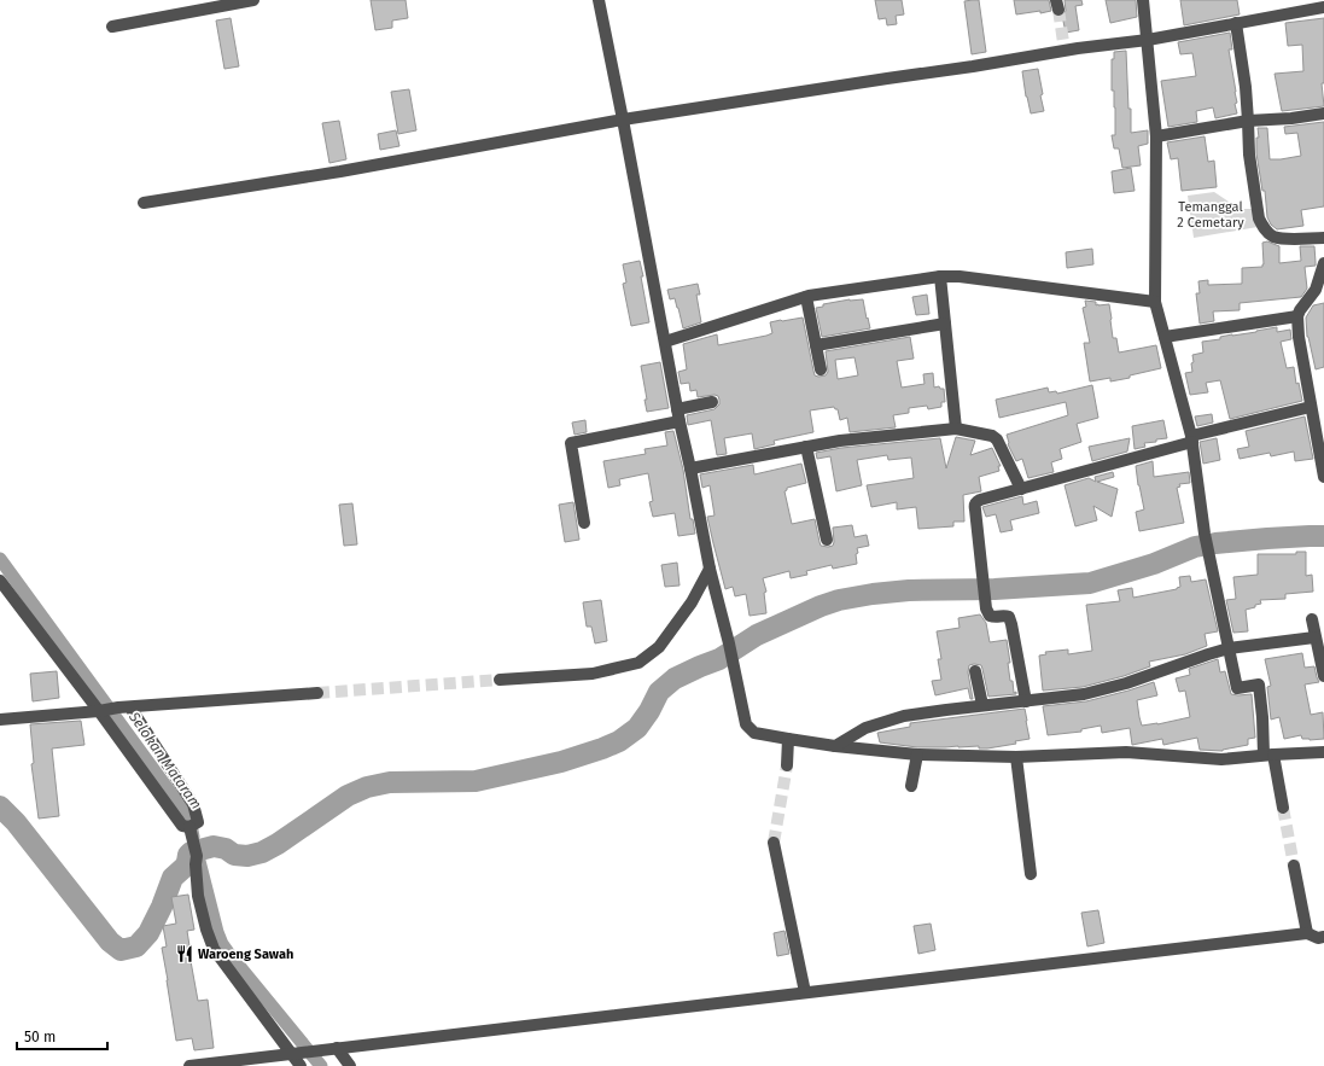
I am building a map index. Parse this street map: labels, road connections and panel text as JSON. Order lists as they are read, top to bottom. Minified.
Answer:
{"water":["Selokan Mataram"],"parks":["Temanggal 2 Cemetary"],"places":{"restaurant":["Waroeng Sawah"]},"scale_bar":"50 m"}
